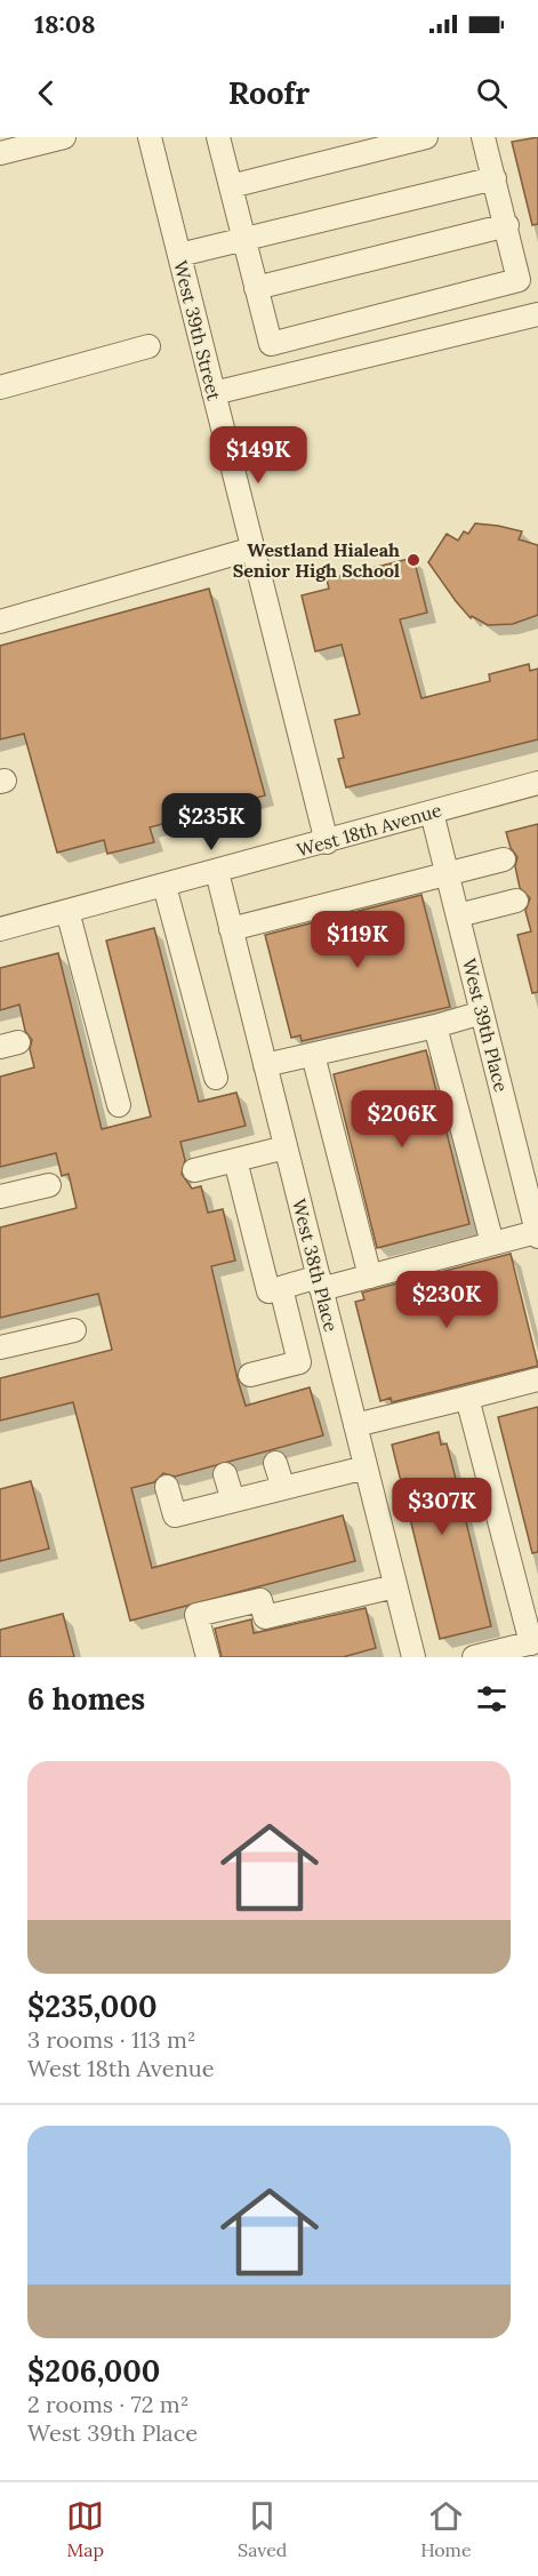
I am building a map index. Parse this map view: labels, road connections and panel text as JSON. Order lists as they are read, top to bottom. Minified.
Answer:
{"streets":{"street":["West 39th Street","West 18th Avenue","West 39th Place","West 38th Place"]},"crossings":[["West 39th Street","West 18th Avenue"],["West 18th Avenue","West 39th Place"],["West 18th Avenue","West 38th Place"]],"places":["Westland Hialeah Senior High School"],"page":{"status":"18:08","header":"Roofr","price":["$149K","$235K","$119K","$206K","$230K","$307K"],"heading":"6 homes","list":[{"name":"$235,000","note":"3 rooms · 113 m² · West 18th Avenue"},{"name":"$206,000","note":"2 rooms · 72 m² · West 39th Place"}],"tabs":["Map","Saved","Home"]}}
